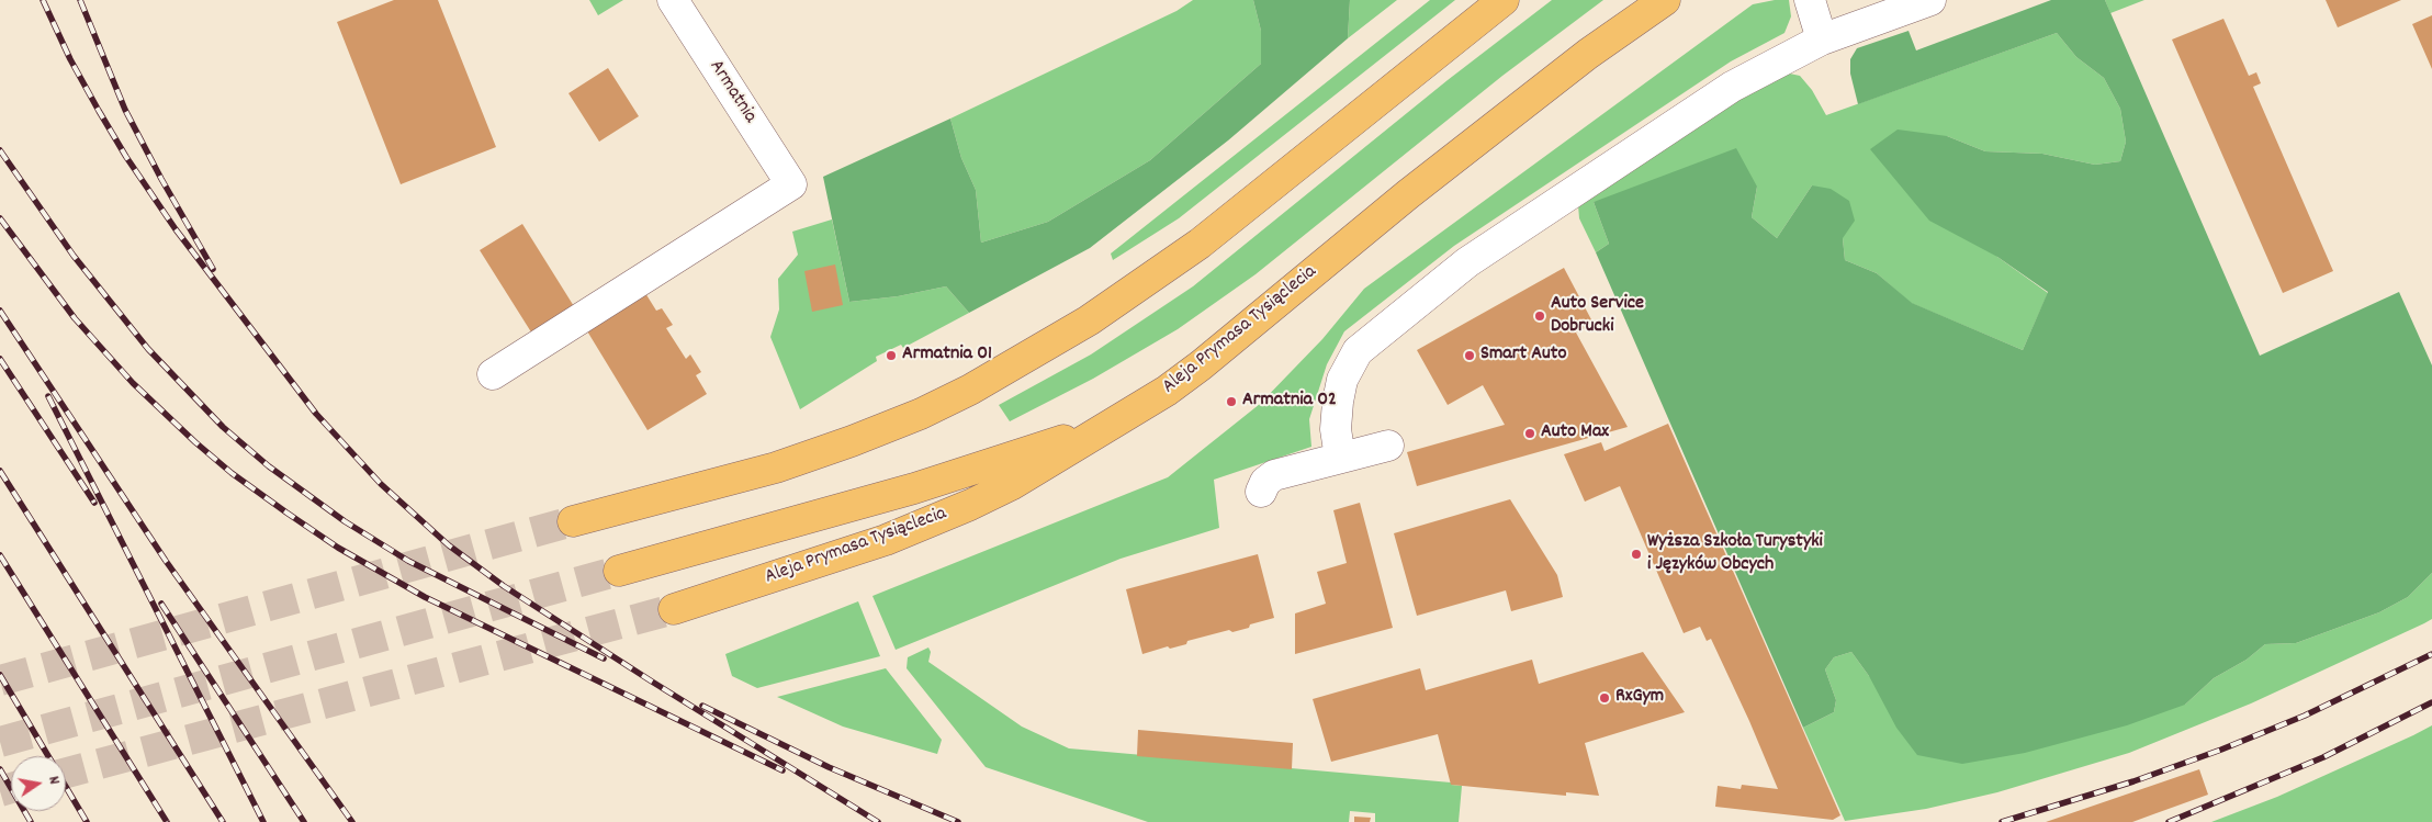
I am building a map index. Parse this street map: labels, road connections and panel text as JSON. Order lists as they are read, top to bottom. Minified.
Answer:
{"streets":{"main road":["Aleja Prymasa Tysiąclecia"],"street":["Armatnia"]},"places":["Auto Service Dobrucki","Armatnia 01","Smart Auto","Armatnia 02","Auto Max","Wyższa Szkoła Turystyki i Języków Obcych","RxGym"],"north":"right"}
